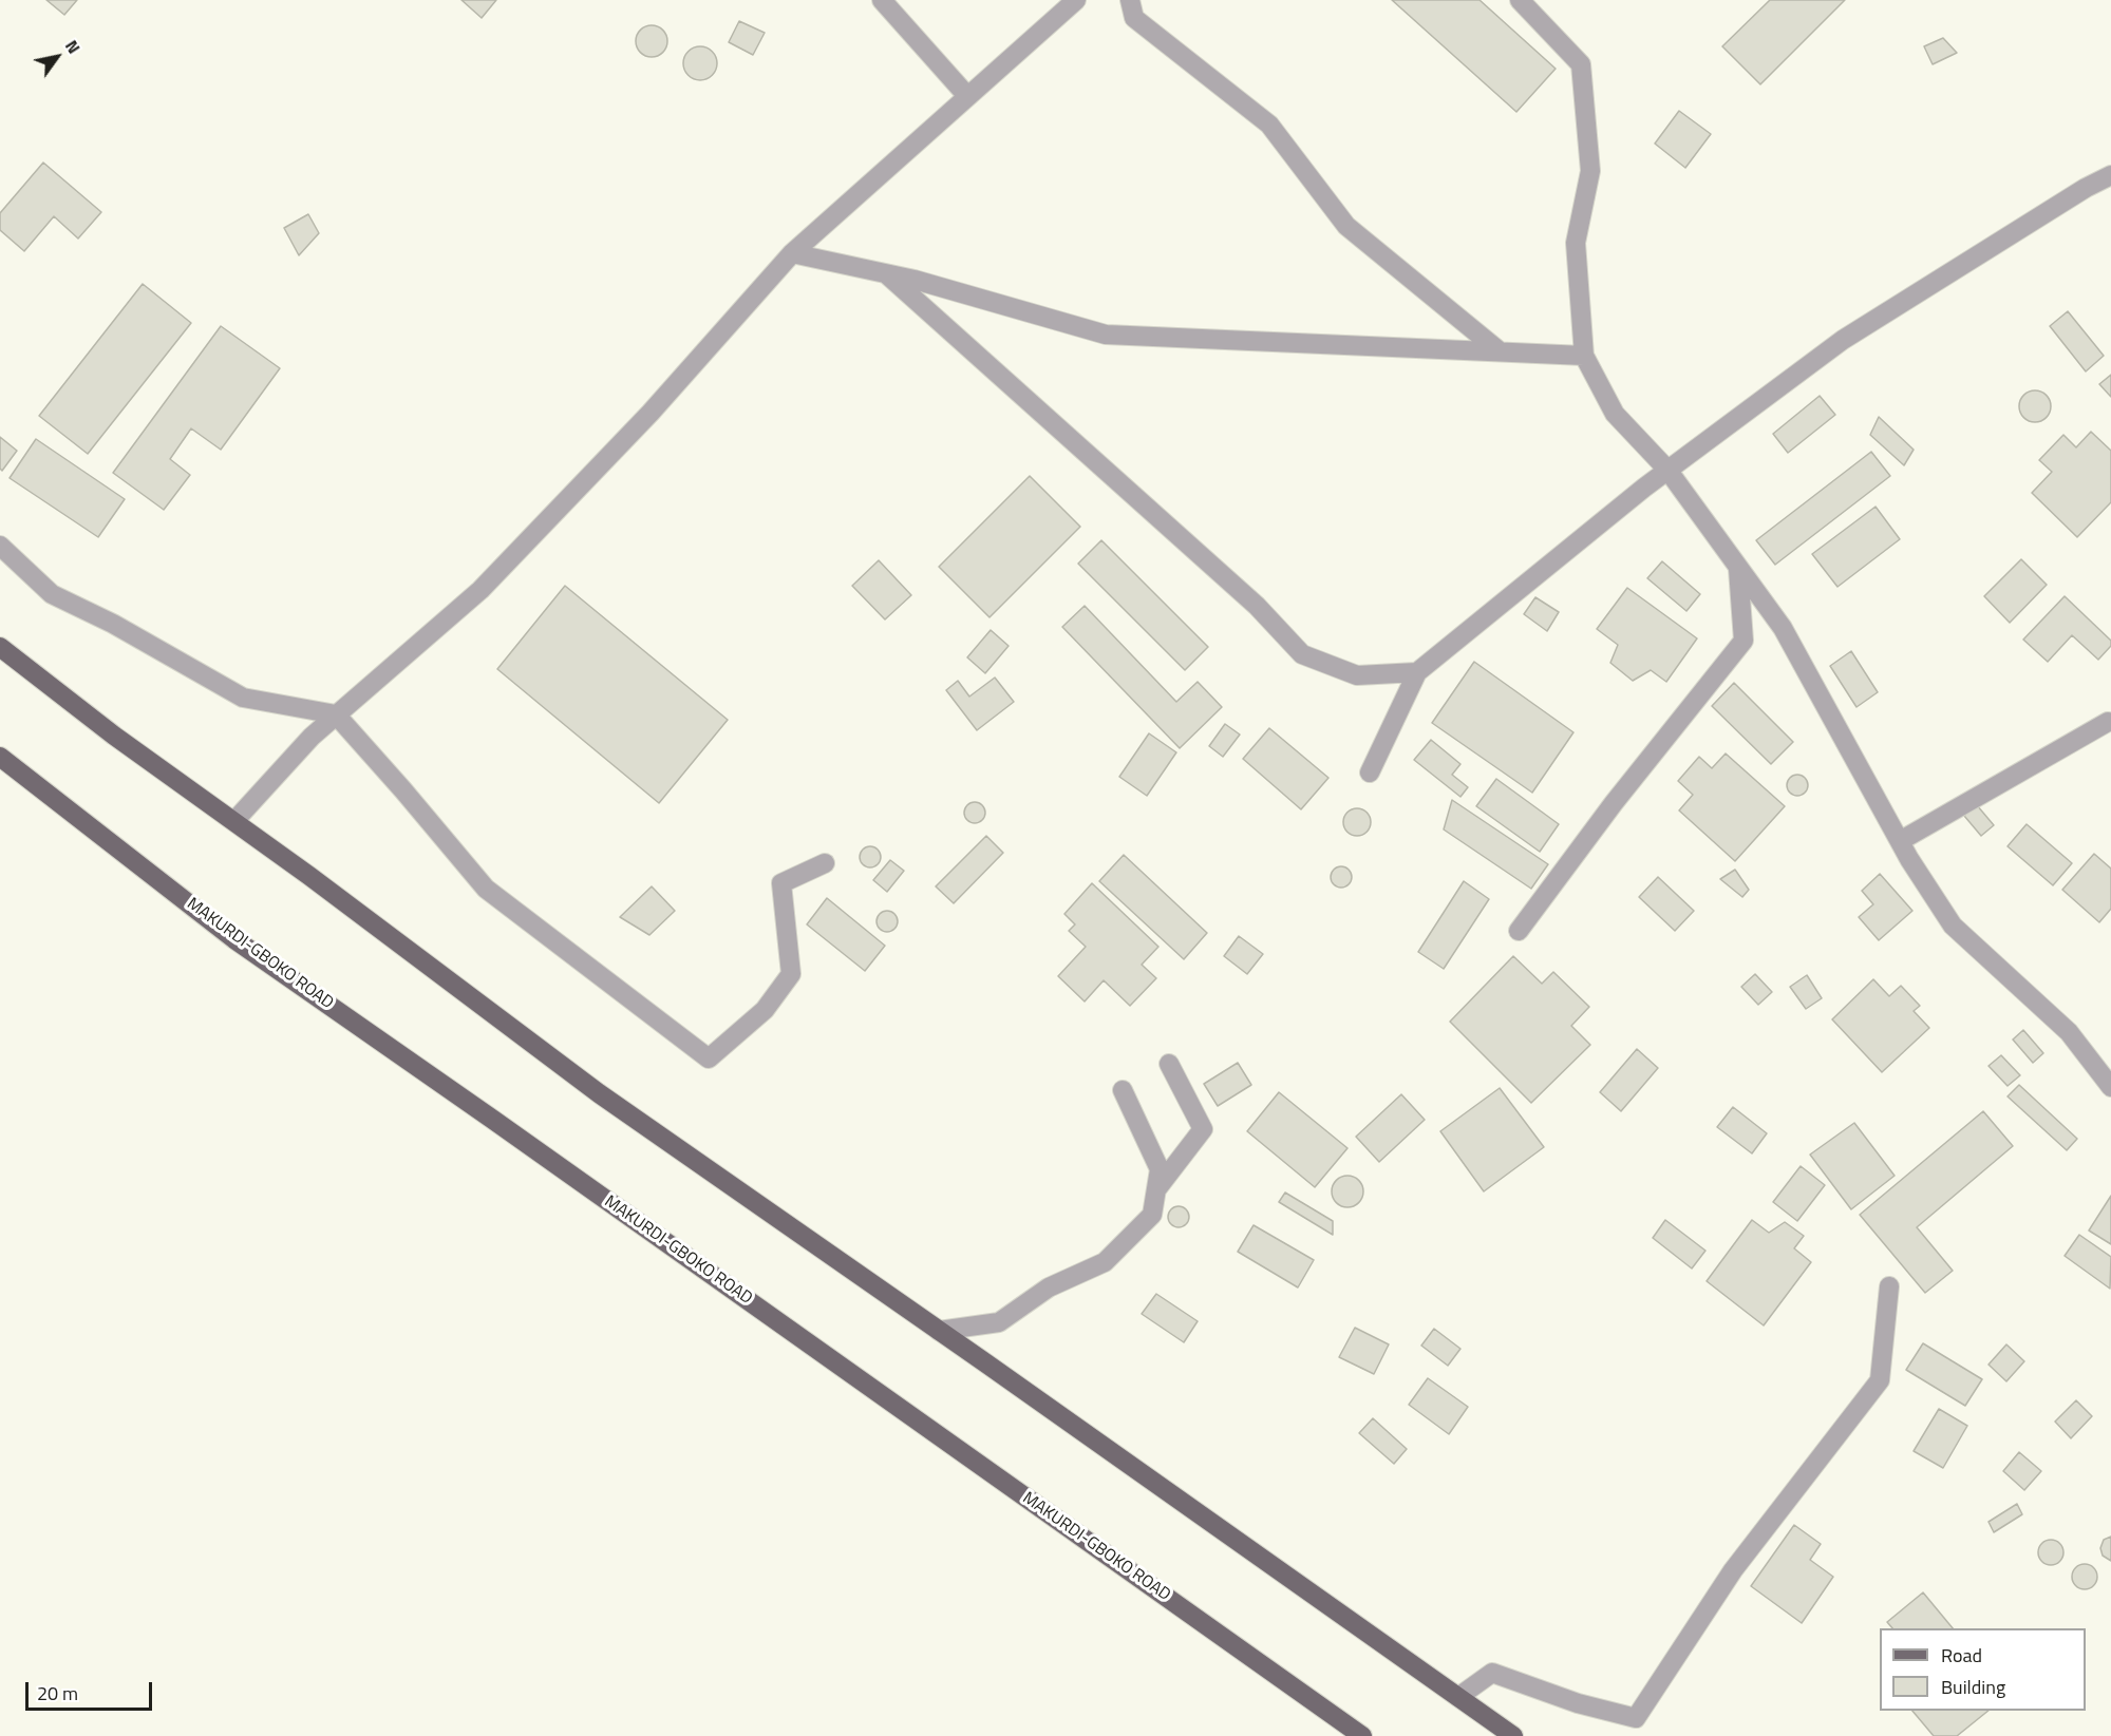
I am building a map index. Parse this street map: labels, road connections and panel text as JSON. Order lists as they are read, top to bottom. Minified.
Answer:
{"streets":{"main road":["MAKURDI-GBOKO ROAD"]},"legend":["Road","Building"],"scale_bar":"20 m","north":"top right"}
